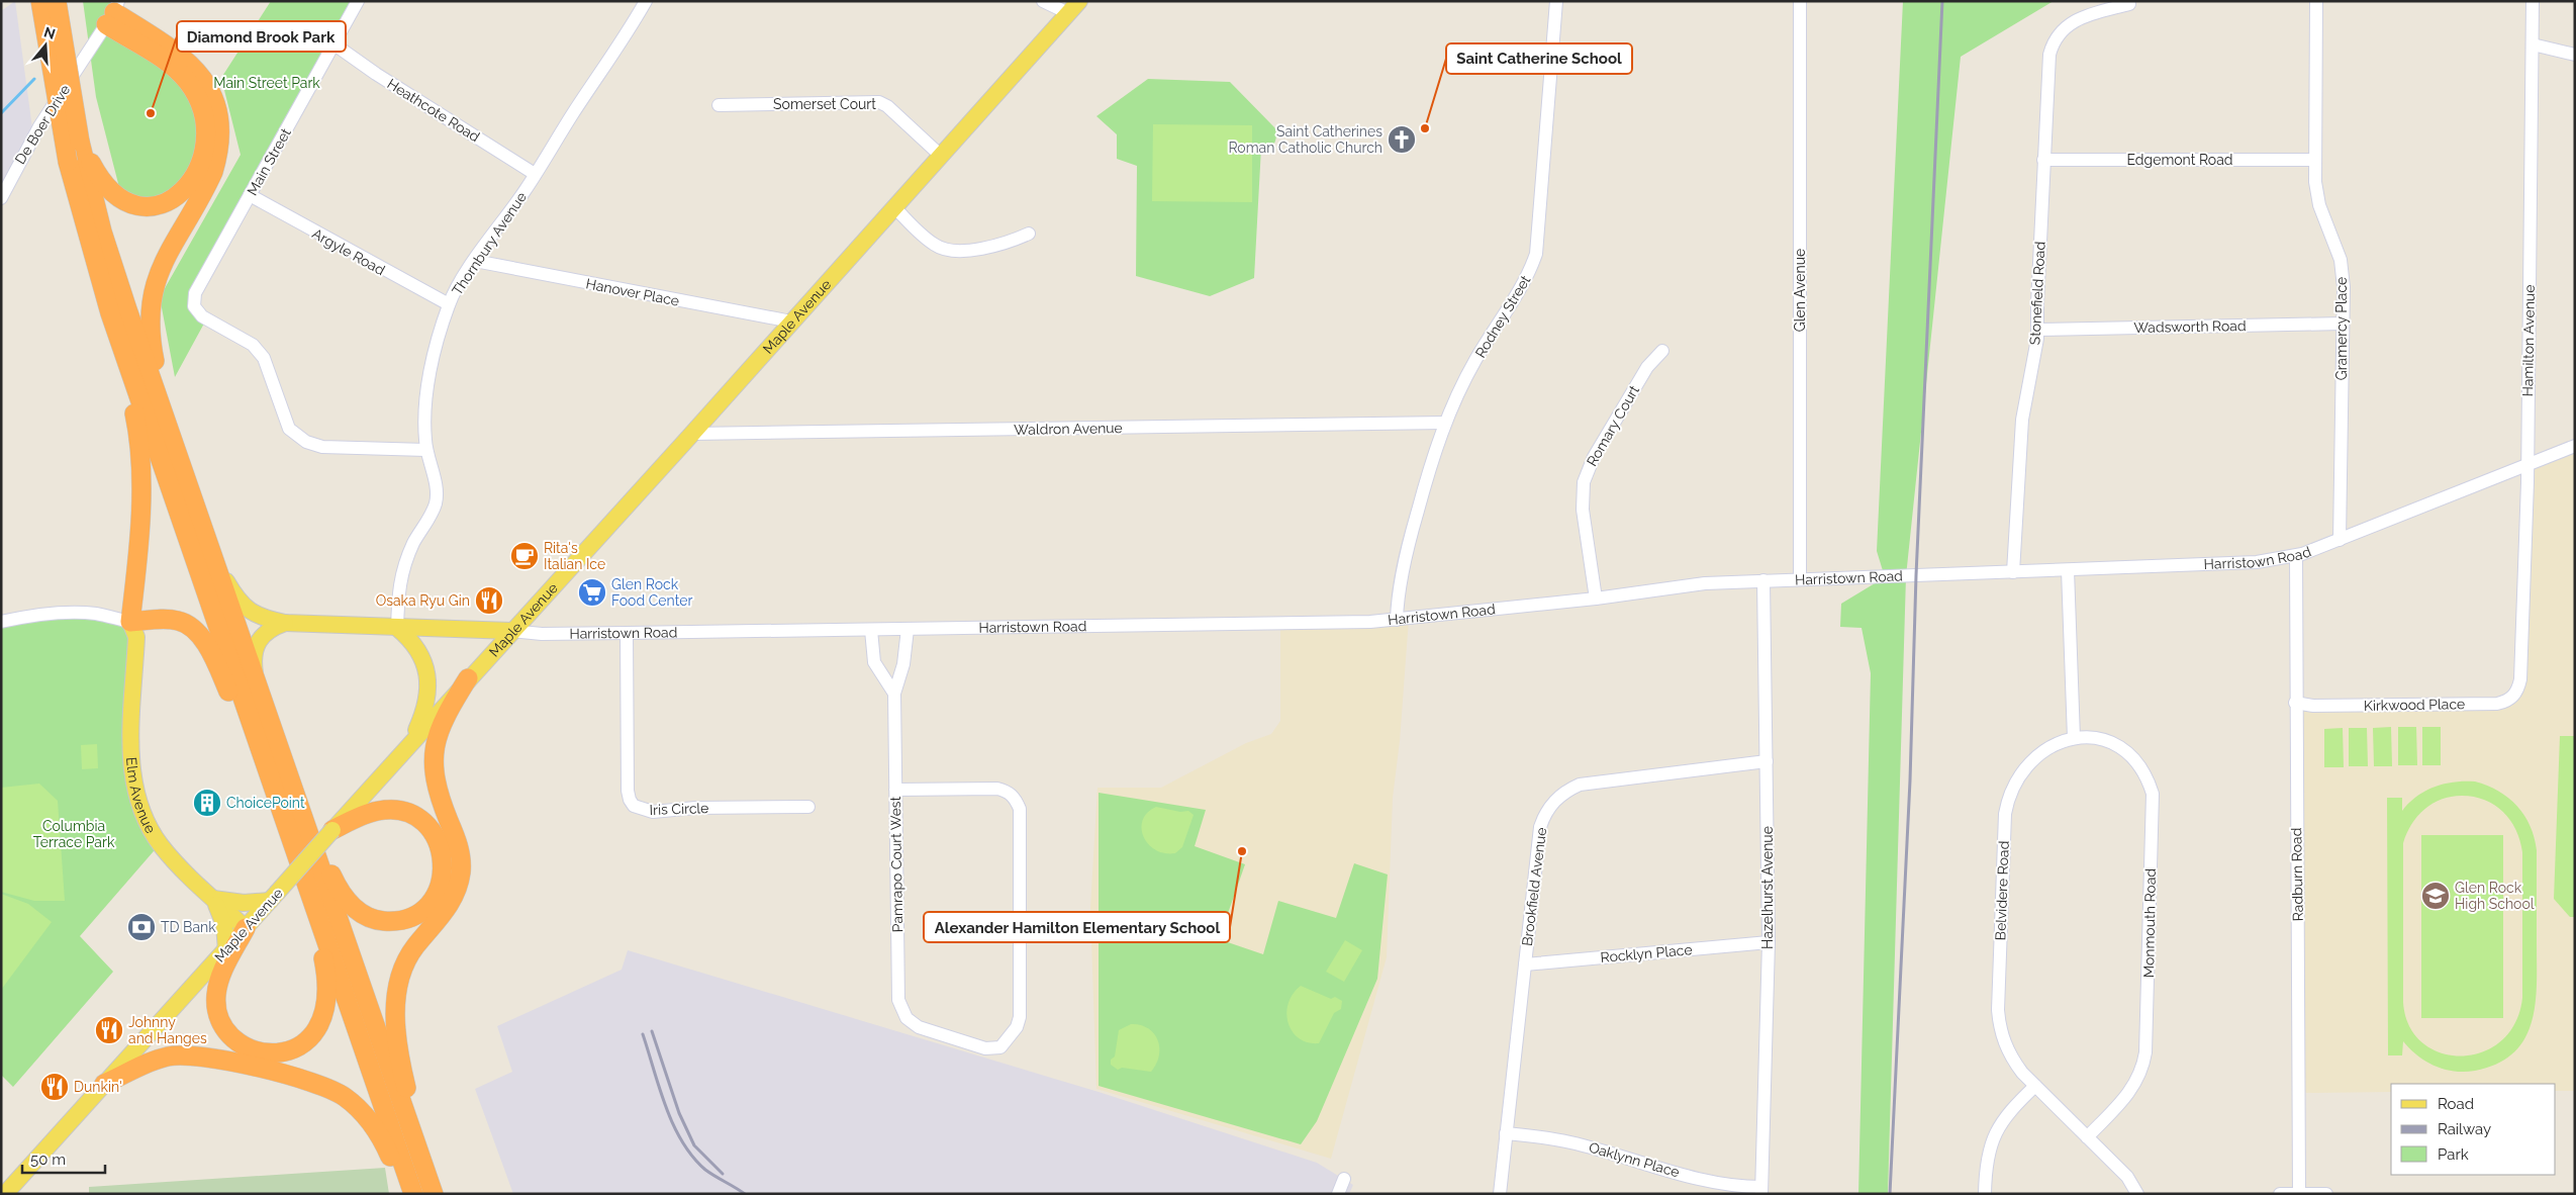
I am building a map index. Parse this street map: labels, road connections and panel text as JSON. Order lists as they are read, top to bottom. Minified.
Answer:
{"streets":{"main road":["Maple Avenue","Harristown Road","Elm Avenue"],"street":["Somerset Court","Heathcote Road","De Boer Drive","Edgemont Road","Main Street","Thornbury Avenue","Argyle Road","Glen Avenue","Hanover Place","Stonefield Road","Rodney Street","Wadsworth Road","Gramercy Place","Hamilton Avenue","Romary Court","Waldron Avenue","Kirkwood Place","Iris Circle","Pamrapo Court West","Radburn Road","Brookfield Avenue","Hazelhurst Avenue","Belvidere Road","Monmouth Road","Rocklyn Place","Oaklynn Place"]},"crossings":[["Somerset Court","Maple Avenue"],["Heathcote Road","Main Street"],["Heathcote Road","Thornbury Avenue"],["Edgemont Road","Stonefield Road"],["Edgemont Road","Gramercy Place"],["Main Street","Thornbury Avenue"],["Main Street","Argyle Road"],["Thornbury Avenue","Argyle Road"],["Thornbury Avenue","Hanover Place"],["Thornbury Avenue","Harristown Road"],["Glen Avenue","Harristown Road"],["Hanover Place","Maple Avenue"],["Stonefield Road","Wadsworth Road"],["Stonefield Road","Harristown Road"],["Maple Avenue","Waldron Avenue"],["Maple Avenue","Harristown Road"],["Maple Avenue","Elm Avenue"],["Rodney Street","Waldron Avenue"],["Rodney Street","Harristown Road"],["Wadsworth Road","Gramercy Place"],["Gramercy Place","Harristown Road"],["Hamilton Avenue","Harristown Road"],["Hamilton Avenue","Kirkwood Place"],["Romary Court","Harristown Road"],["Harristown Road","Iris Circle"],["Harristown Road","Pamrapo Court West"],["Harristown Road","Radburn Road"],["Harristown Road","Hazelhurst Avenue"],["Kirkwood Place","Radburn Road"],["Brookfield Avenue","Hazelhurst Avenue"],["Brookfield Avenue","Rocklyn Place"],["Brookfield Avenue","Oaklynn Place"],["Hazelhurst Avenue","Rocklyn Place"],["Hazelhurst Avenue","Oaklynn Place"],["Belvidere Road","Monmouth Road"]],"parks":["Main Street Park","Columbia Terrace Park"],"places":{"other":["Diamond Brook Park","Saint Catherine School","Alexander Hamilton Elementary School"],"church":["Saint Catherines Roman Catholic Church"],"cafe":["Rita's Italian Ice"],"supermarket":["Glen Rock Food Center"],"restaurant":["Osaka Ryu Gin","Johnny and Hanges","Dunkin'"],"building":["ChoicePoint"],"school or university":["Glen Rock High School"],"bank":["TD Bank"]},"legend":["Road","Railway","Park"],"scale_bar":"50 m","north":"top"}
